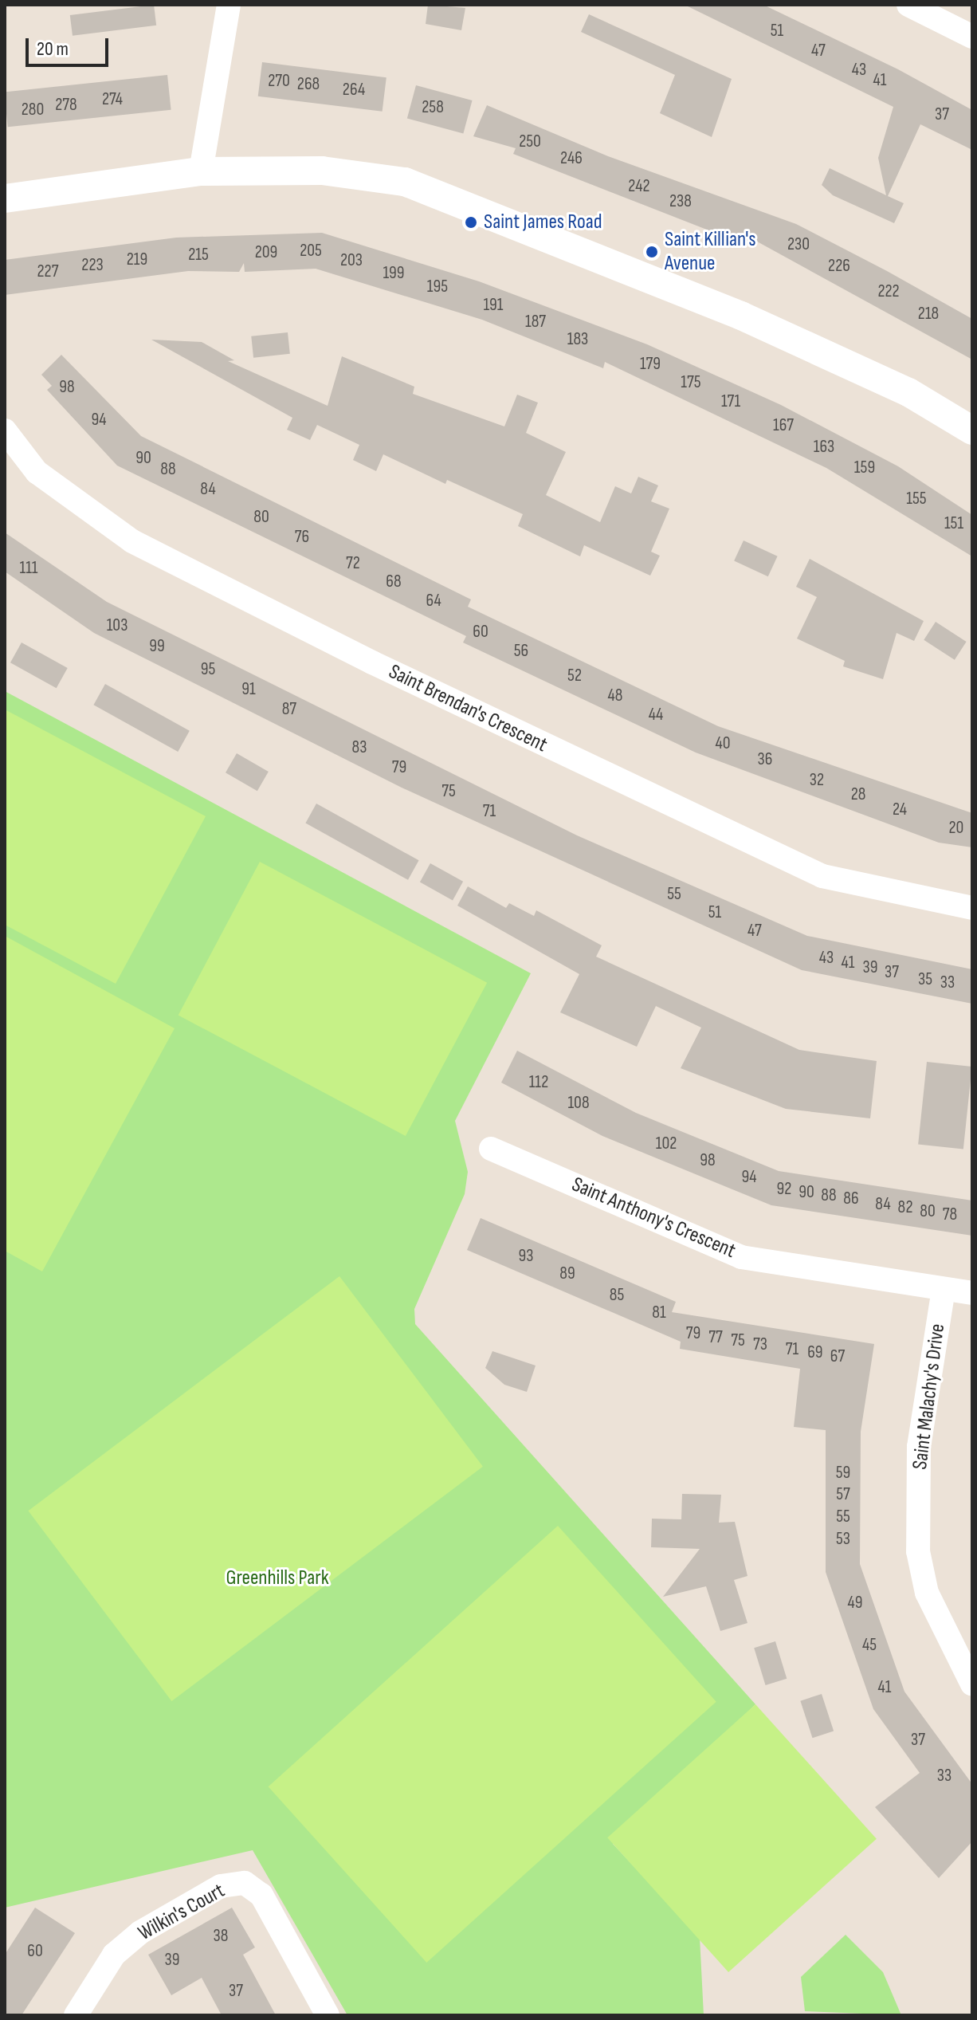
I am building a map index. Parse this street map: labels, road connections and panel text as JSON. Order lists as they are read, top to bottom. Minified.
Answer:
{"streets":{"street":["Saint Brendan's Crescent","Saint Anthony's Crescent","Saint Malachy's Drive","Wilkin's Court"]},"crossings":[["Saint Anthony's Crescent","Saint Malachy's Drive"]],"parks":["Greenhills Park"],"places":["Saint James Road","Saint Killian's Avenue"],"house_numbers":["51","47","43","41","270","268","264","274","278","258","280","37","250","246","242","238","230","205","209","215","219","203","223","226","227","199","195","222","191","218","187","183","179","175","98","171","94","167","163","90","159","88","84","155","80","151","76","72","111","68","64","103","60","99","56","95","52","91","48","87","44","40","83","36","79","32","75","28","24","71","20","55","51","47","43","41","39","37","35","33","112","108","102","98","94","92","90","88","86","84","82","80","78","93","89","85","81","79","77","75","73","71","69","67","59","57","55","53","49","45","41","37","33","38","60","39","37"],"scale_bar":"20 m"}
